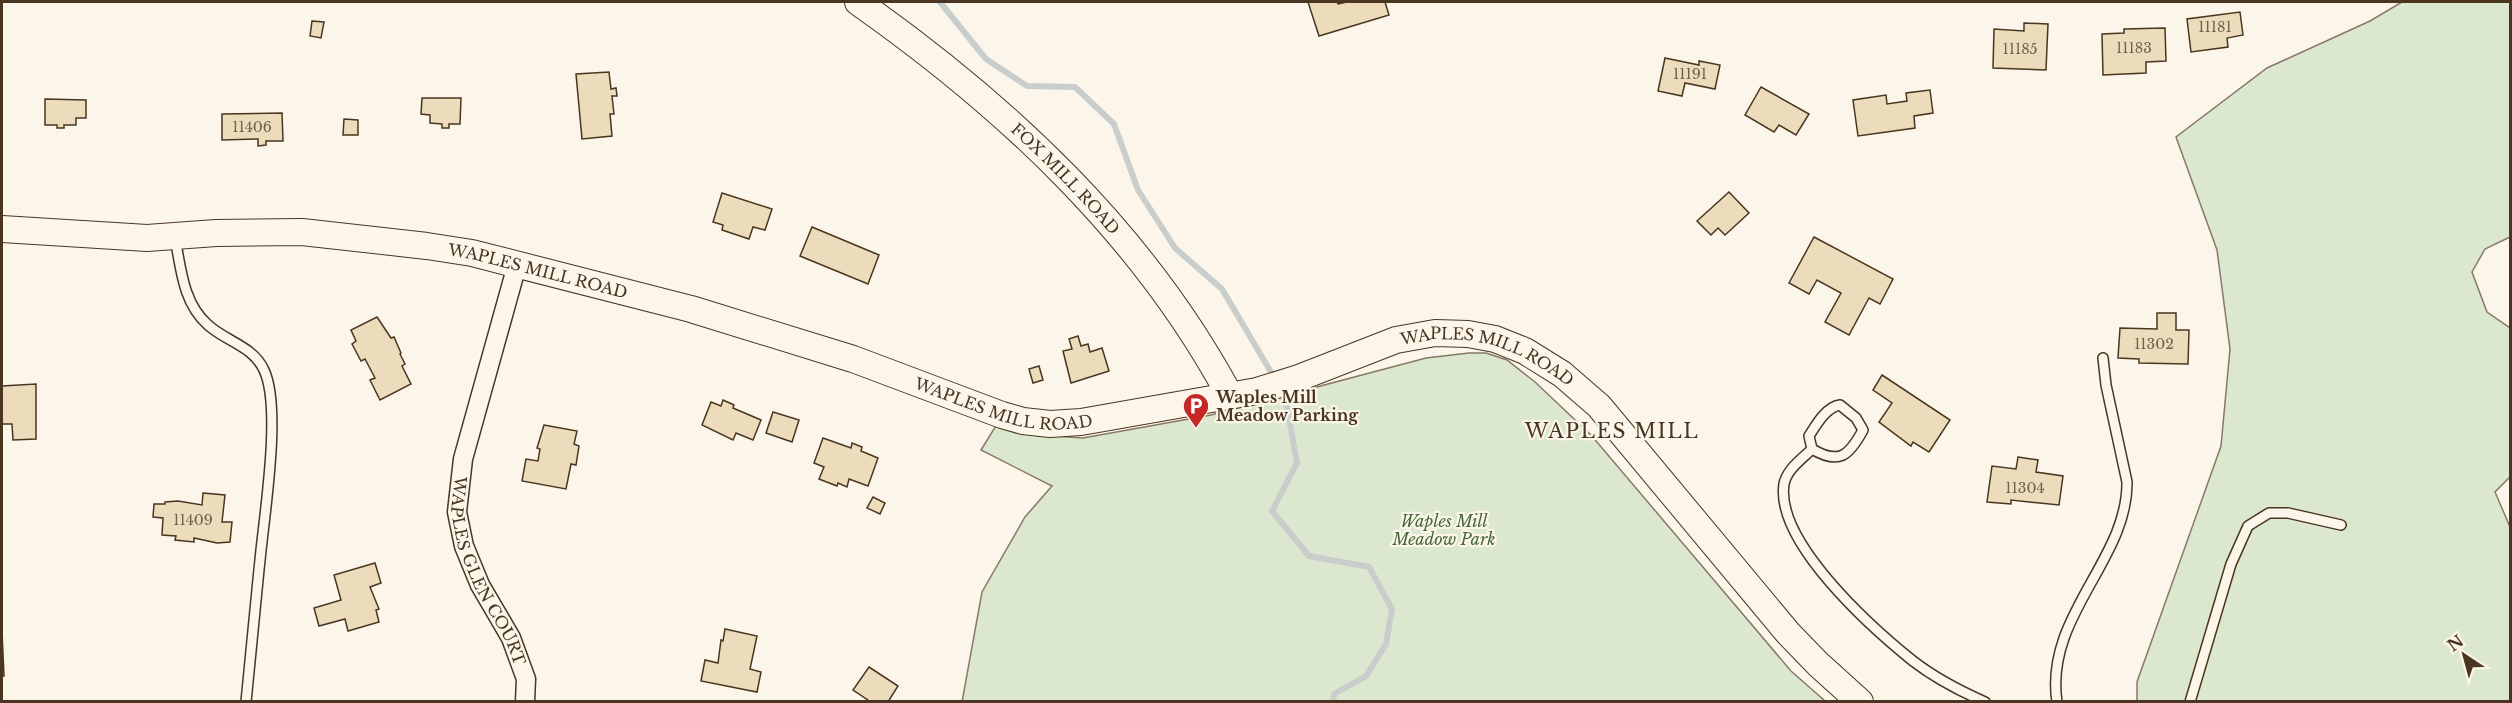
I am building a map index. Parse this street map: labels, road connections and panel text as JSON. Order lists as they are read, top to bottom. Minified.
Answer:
{"streets":{"main road":["FOX MILL ROAD","WAPLES MILL ROAD"],"street":["WAPLES GLEN COURT"]},"crossings":[["FOX MILL ROAD","WAPLES MILL ROAD"],["WAPLES MILL ROAD","WAPLES GLEN COURT"]],"districts":["WAPLES MILL"],"parks":["Waples Mill Meadow Park"],"places":{"parking":["Waples Mill Meadow Parking"]},"house_numbers":["11181","11183","11185","11191","11406","11302","11304","11409"],"north":"top left"}
